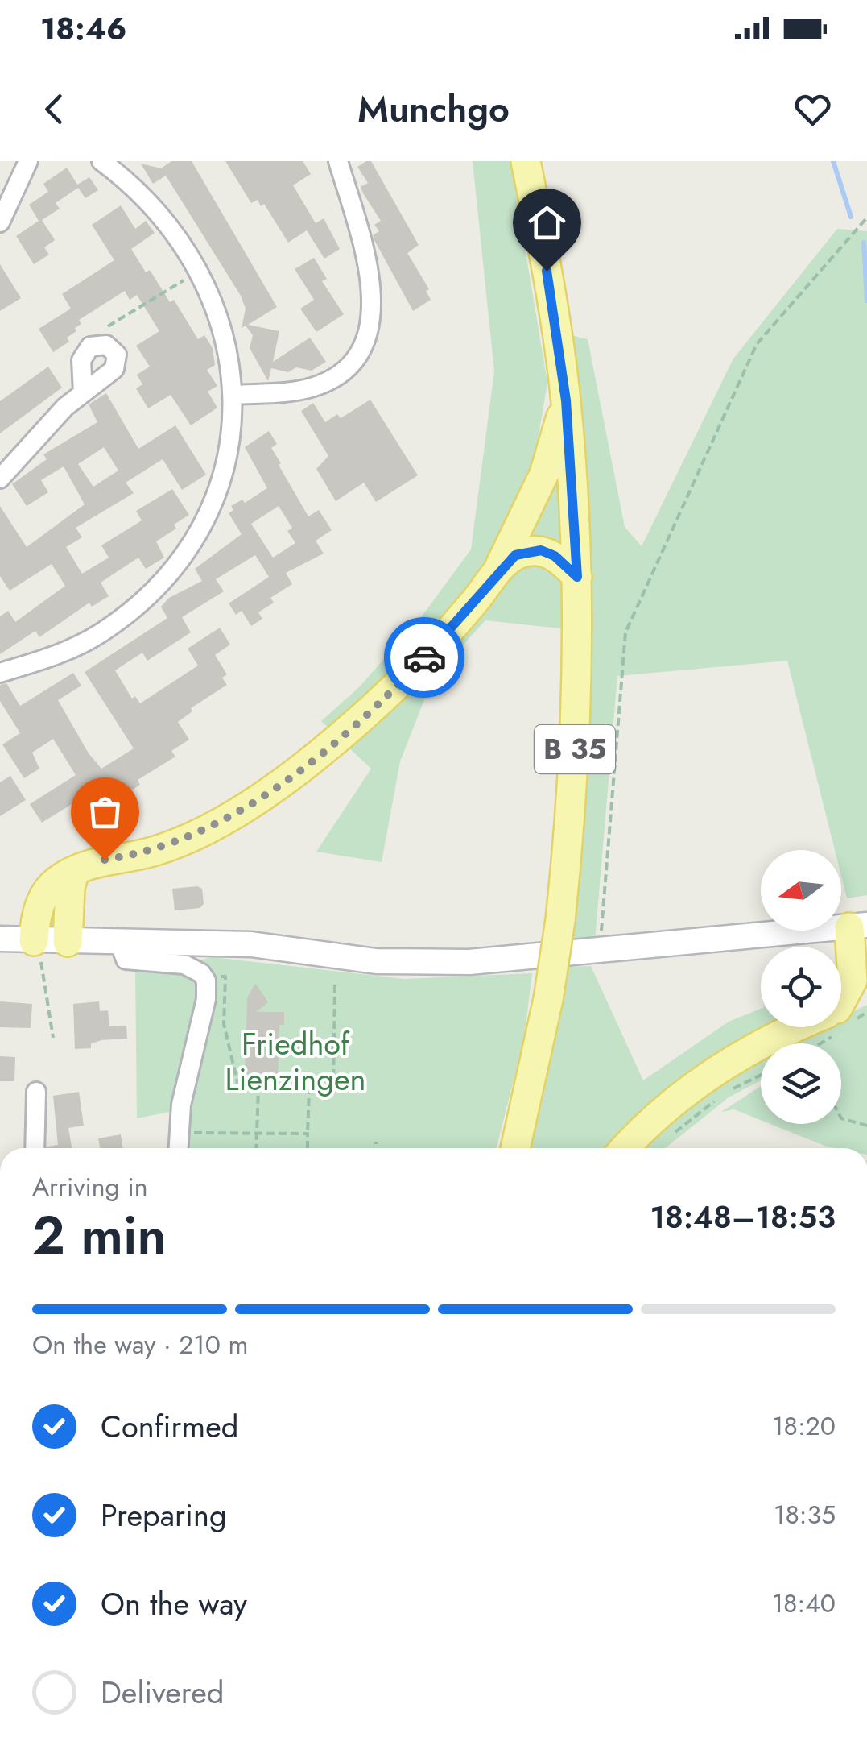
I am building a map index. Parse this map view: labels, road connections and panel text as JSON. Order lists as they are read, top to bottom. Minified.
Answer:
{"streets":{"main road":["B 35"]},"parks":["Friedhof Lienzingen"],"north":"left","page":{"status":"18:46","header":"Munchgo","heading":["2 min","Arriving in","18:48–18:53"],"bar":"On the way · 210 m","list":[["Confirmed","18:20"],["Preparing","18:35"],["On the way","18:40"],"Delivered"]}}
